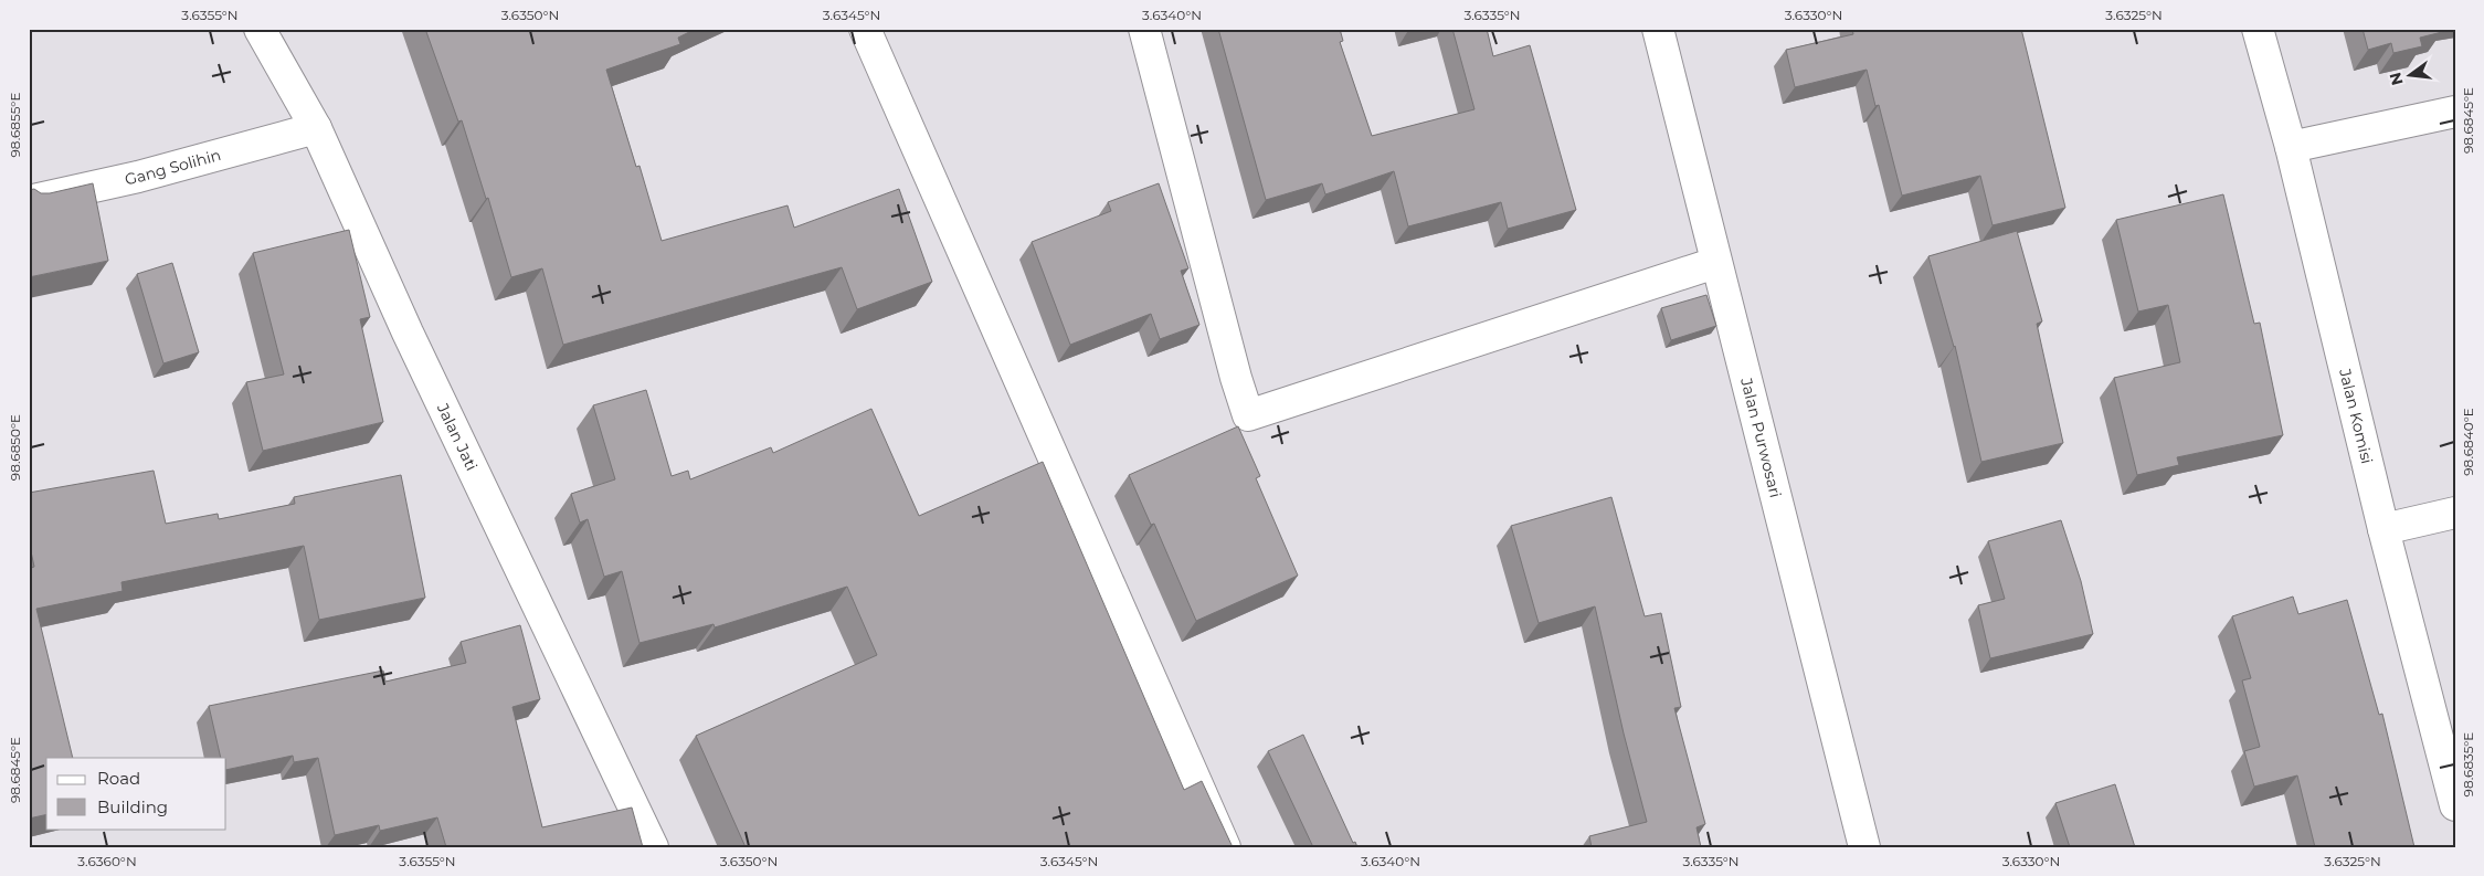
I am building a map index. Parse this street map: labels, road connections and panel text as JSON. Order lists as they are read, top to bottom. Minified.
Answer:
{"streets":{"street":["Gang Solihin","Jalan Komisi","Jalan Jati","Jalan Purwosari"]},"crossings":[["Gang Solihin","Jalan Jati"]],"legend":["Road","Building"],"north":"left","coordinates":["3.6355°N","3.6350°N","3.6345°N","3.6340°N","3.6335°N","3.6330°N","3.6325°N","98.6845°E","98.6855°E","98.6840°E","98.6850°E","98.6835°E","3.6360°N"]}
